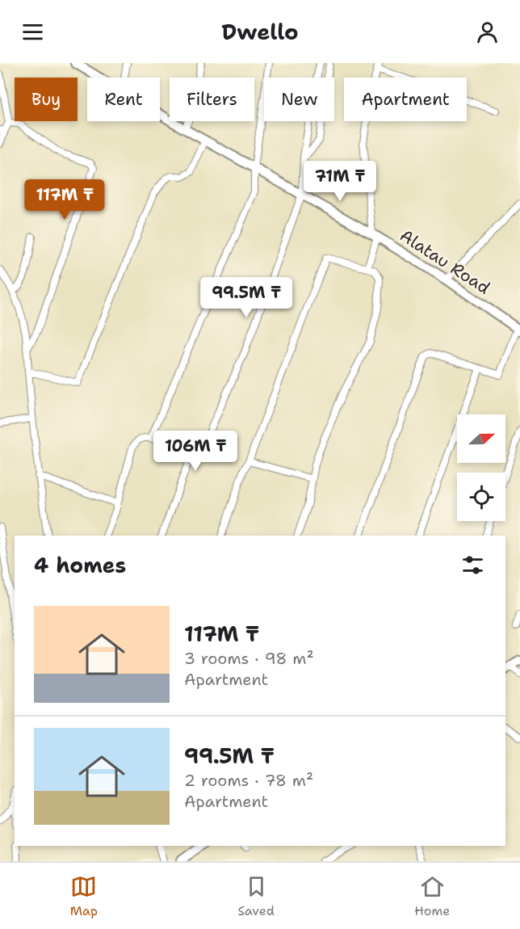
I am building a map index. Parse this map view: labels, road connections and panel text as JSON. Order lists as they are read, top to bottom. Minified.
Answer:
{"streets":{"main road":["Alatau Road"]},"north":"right","page":{"header":"Dwello","chip":["Buy","Rent","Filters","New","Apartment"],"price":["71M ₸","117M ₸","99.5M ₸","106M ₸"],"heading":"4 homes","list":[{"name":"117M ₸","note":"3 rooms · 98 m² · Apartment"},{"name":"99.5M ₸","note":"2 rooms · 78 m² · Apartment"}],"tabs":["Map","Saved","Home"]}}
